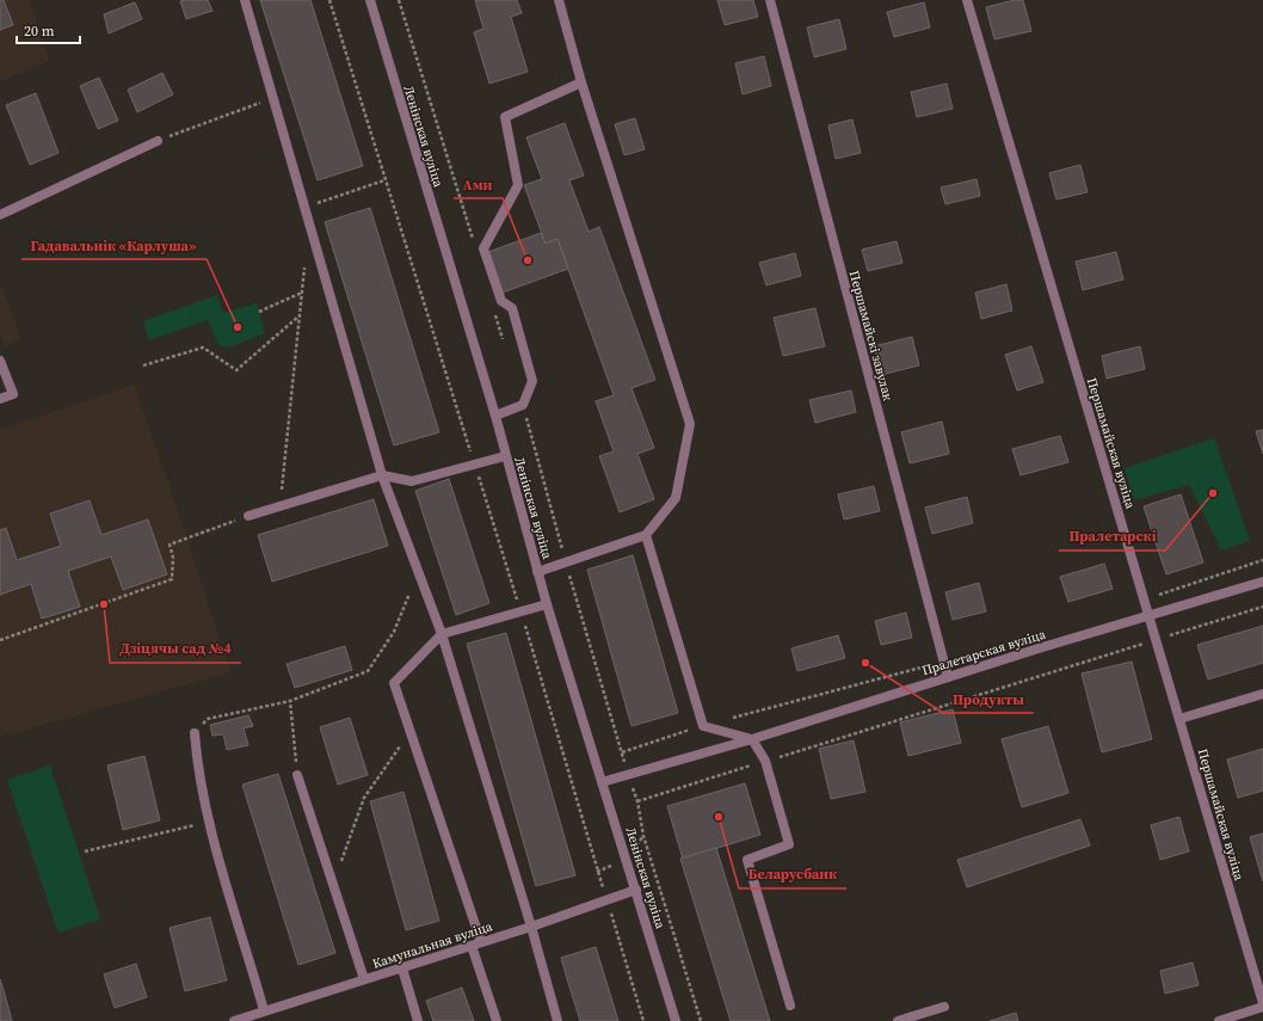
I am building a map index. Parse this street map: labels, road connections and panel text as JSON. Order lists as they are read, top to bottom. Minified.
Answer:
{"streets":{"street":["Ленінская вуліца","Першамайскі завулак","Першамайская вуліца","Пралетарская вуліца","Камунальная вуліца"]},"crossings":[["Ленінская вуліца","Пралетарская вуліца"],["Ленінская вуліца","Камунальная вуліца"],["Першамайскі завулак","Пралетарская вуліца"],["Першамайская вуліца","Пралетарская вуліца"]],"places":["Ами","Гадавальнік «Карлуша»","Пралетарскі","Дзіцячы сад №4","Продукты","Беларусбанк"],"scale_bar":"20 m"}
